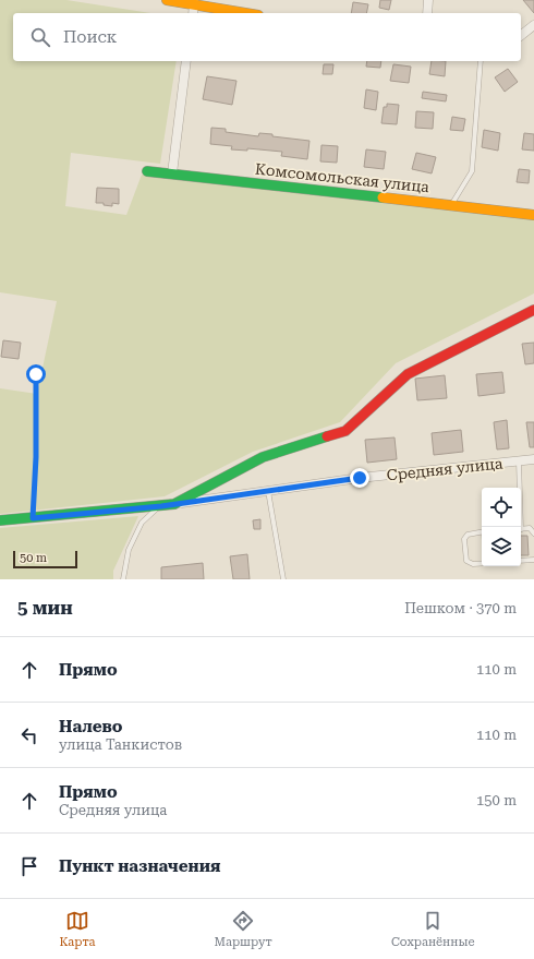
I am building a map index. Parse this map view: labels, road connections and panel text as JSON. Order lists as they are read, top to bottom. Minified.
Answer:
{"streets":{"street":["Комсомольская улица","Средняя улица"]},"scale_bar":"50 m","page":{"search":"Поиск","scale":"50 m","heading":["5 мин","Пешком · 370 m"],"list":[["Прямо","110 m"],["Налево","улица Танкистов","110 m"],["Прямо","Средняя улица","150 m"],"Пункт назначения"],"nav":["Карта","Маршрут","Сохранённые"]}}
